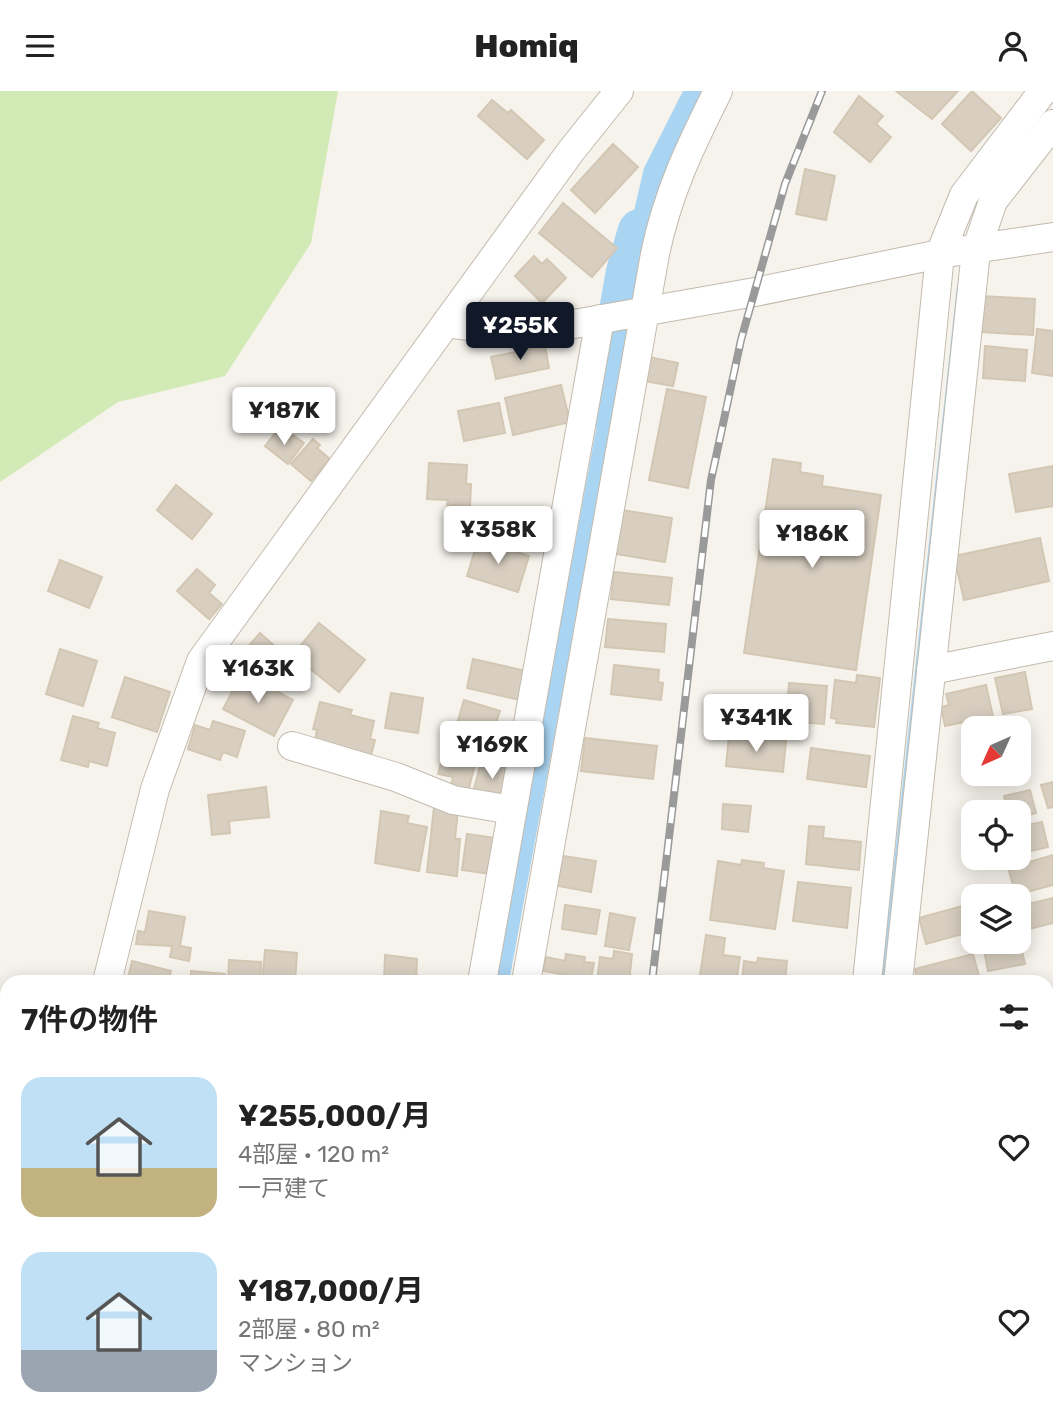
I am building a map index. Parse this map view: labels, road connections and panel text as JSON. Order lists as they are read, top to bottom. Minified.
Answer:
{"north":"bottom left","page":{"header":"Homiq","price":["¥255K","¥187K","¥358K","¥186K","¥163K","¥341K","¥169K"],"heading":"7件の物件","list":[{"name":"¥255,000/月","note":"4部屋 · 120 m² · 一戸建て"},{"name":"¥187,000/月","note":"2部屋 · 80 m² · マンション"}]}}
